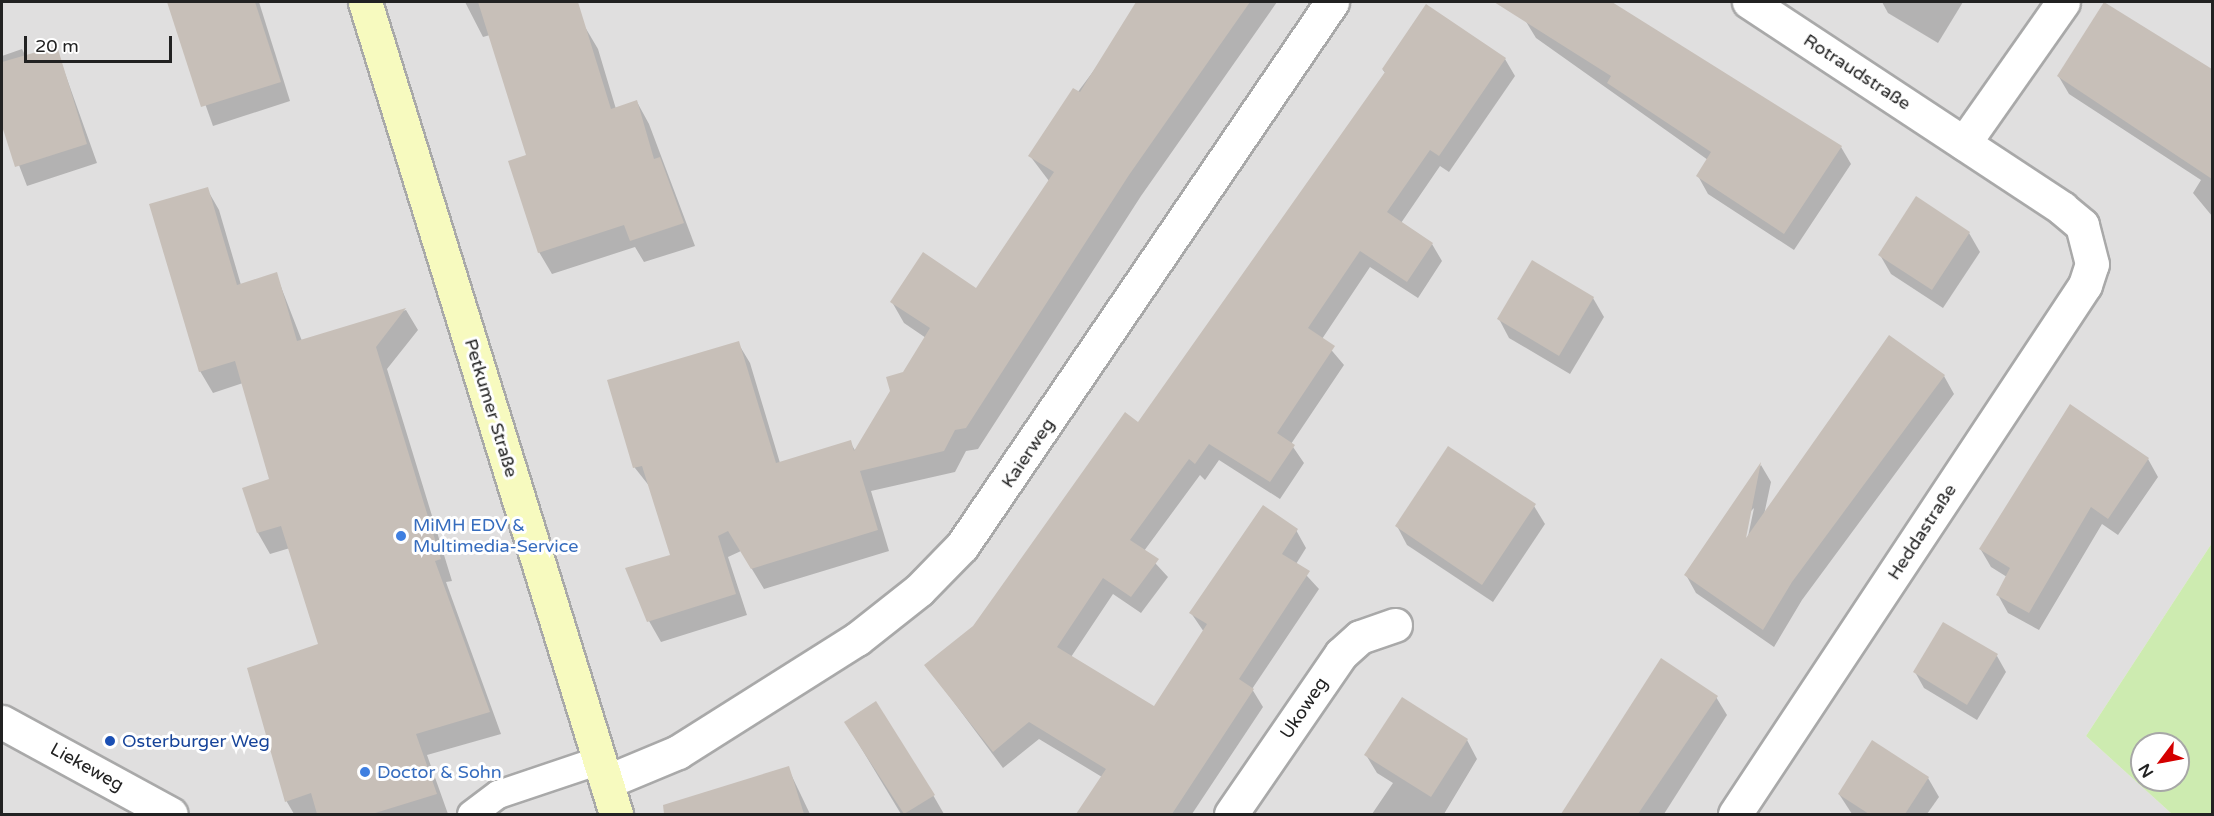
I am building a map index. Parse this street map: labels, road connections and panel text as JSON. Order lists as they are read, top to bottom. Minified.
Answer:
{"streets":{"main road":["Petkumer Straße"],"street":["Rotraudstraße","Kaierweg","Heddastraße","Ukoweg","Liekeweg"]},"crossings":[["Rotraudstraße","Heddastraße"],["Petkumer Straße","Kaierweg"]],"places":["MiMH EDV & Multimedia-Service","Osterburger Weg","Doctor & Sohn"],"scale_bar":"20 m","north":"bottom left"}
